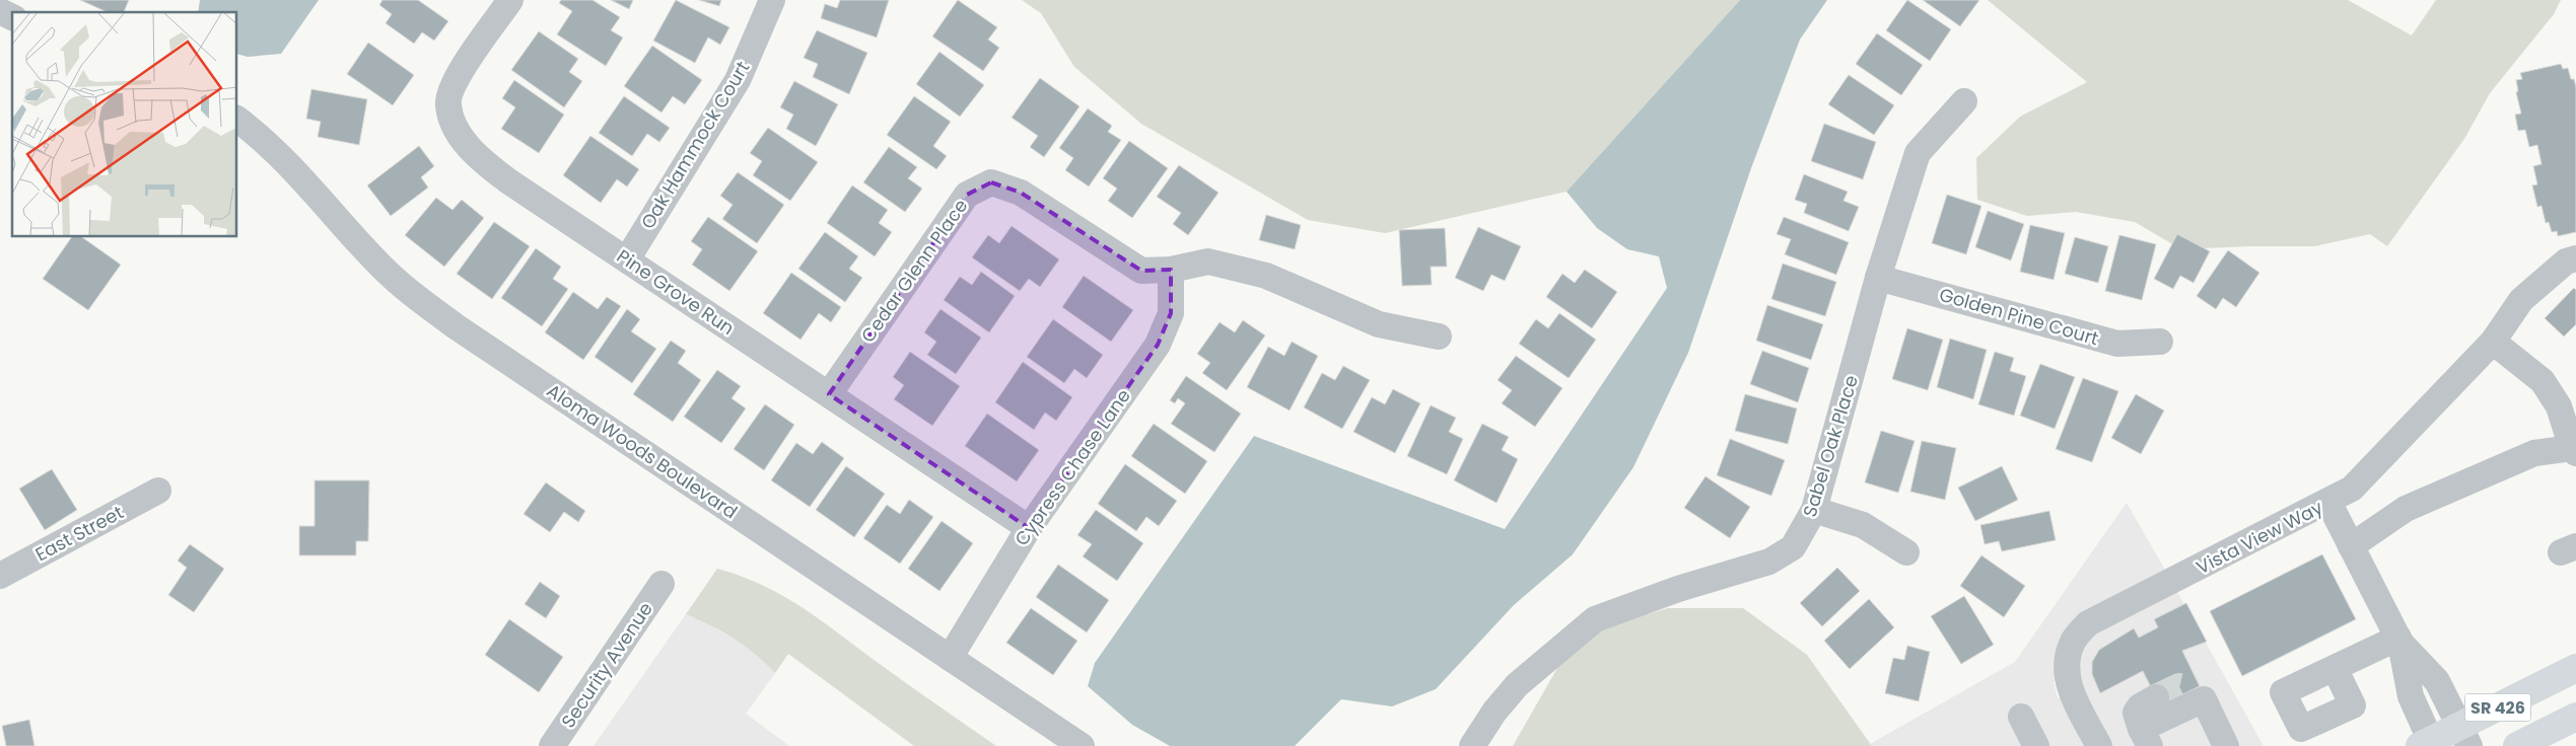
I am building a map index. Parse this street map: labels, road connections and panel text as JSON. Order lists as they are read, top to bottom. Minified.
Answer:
{"streets":{"main road":["SR 426"],"street":["Oak Hammock Court","Cedar Glenn Place","Pine Grove Run","Golden Pine Court","Sabel Oak Place","Aloma Woods Boulevard","Cypress Chase Lane","East Street","Vista View Way","Security Avenue"]},"crossings":[["Oak Hammock Court","Pine Grove Run"],["Cedar Glenn Place","Pine Grove Run"],["Cedar Glenn Place","Cypress Chase Lane"],["Pine Grove Run","Cypress Chase Lane"],["Golden Pine Court","Sabel Oak Place"],["Aloma Woods Boulevard","Cypress Chase Lane"]]}
